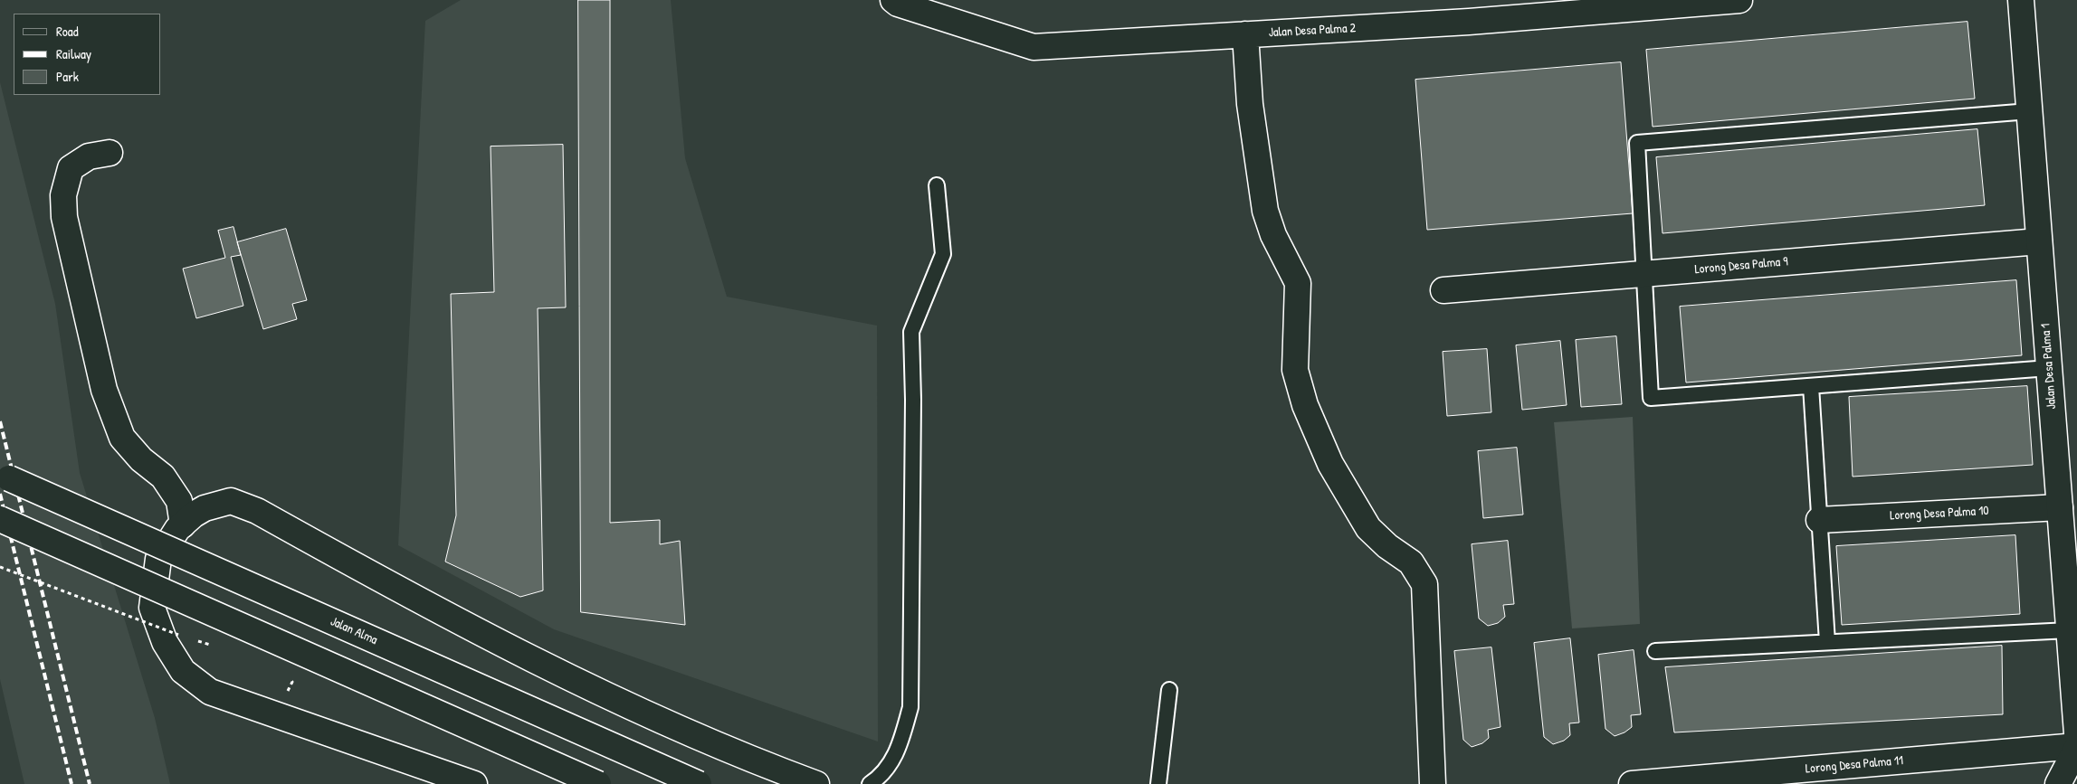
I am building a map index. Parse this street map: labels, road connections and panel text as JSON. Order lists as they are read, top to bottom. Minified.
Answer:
{"streets":{"street":["Jalan Desa Palma 2","Lorong Desa Palma 9","Jalan Desa Palma 1","Lorong Desa Palma 10","Jalan Alma","Lorong Desa Palma 11"]},"crossings":[["Lorong Desa Palma 9","Jalan Desa Palma 1"],["Jalan Desa Palma 1","Lorong Desa Palma 10"]],"legend":["Road","Railway","Park"]}
